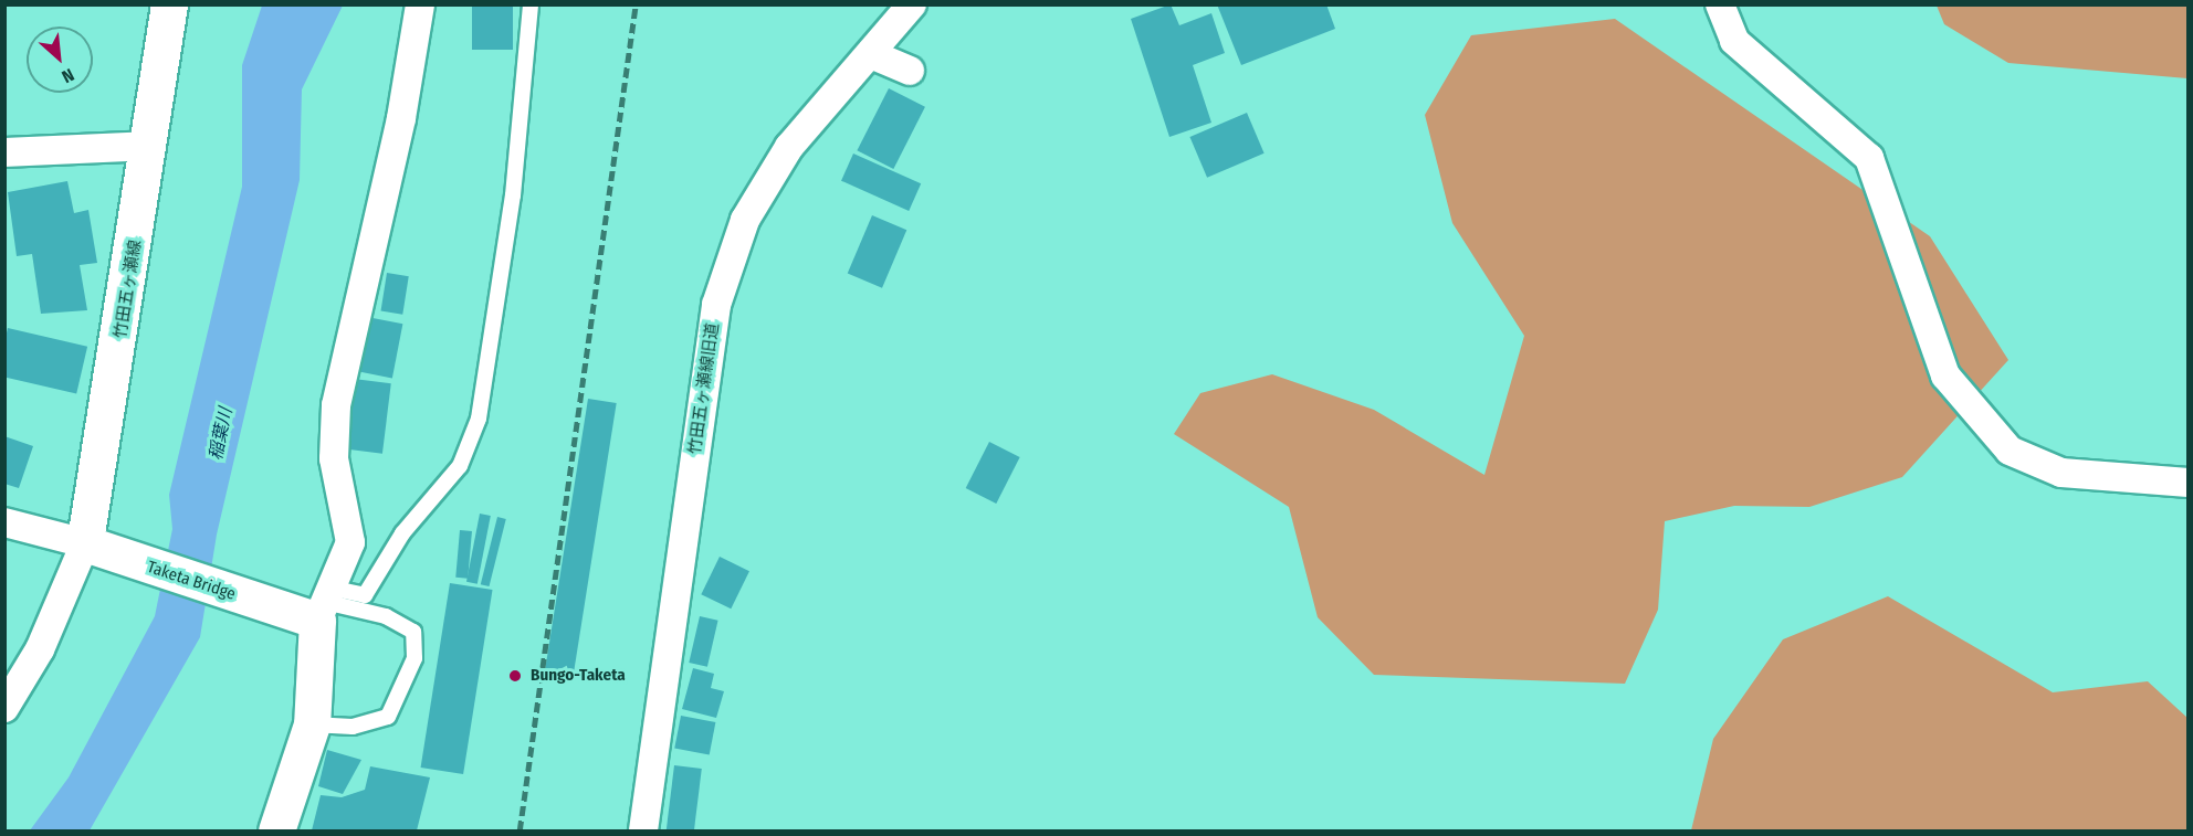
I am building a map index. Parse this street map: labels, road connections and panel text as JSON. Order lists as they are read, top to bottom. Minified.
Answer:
{"streets":{"main road":["竹田五ヶ瀬線","Taketa Bridge"],"street":["竹田五ヶ瀬線旧道"]},"crossings":[["竹田五ヶ瀬線","Taketa Bridge"]],"water":["稲葉川"],"places":["Bungo-Taketa"],"north":"bottom right"}
